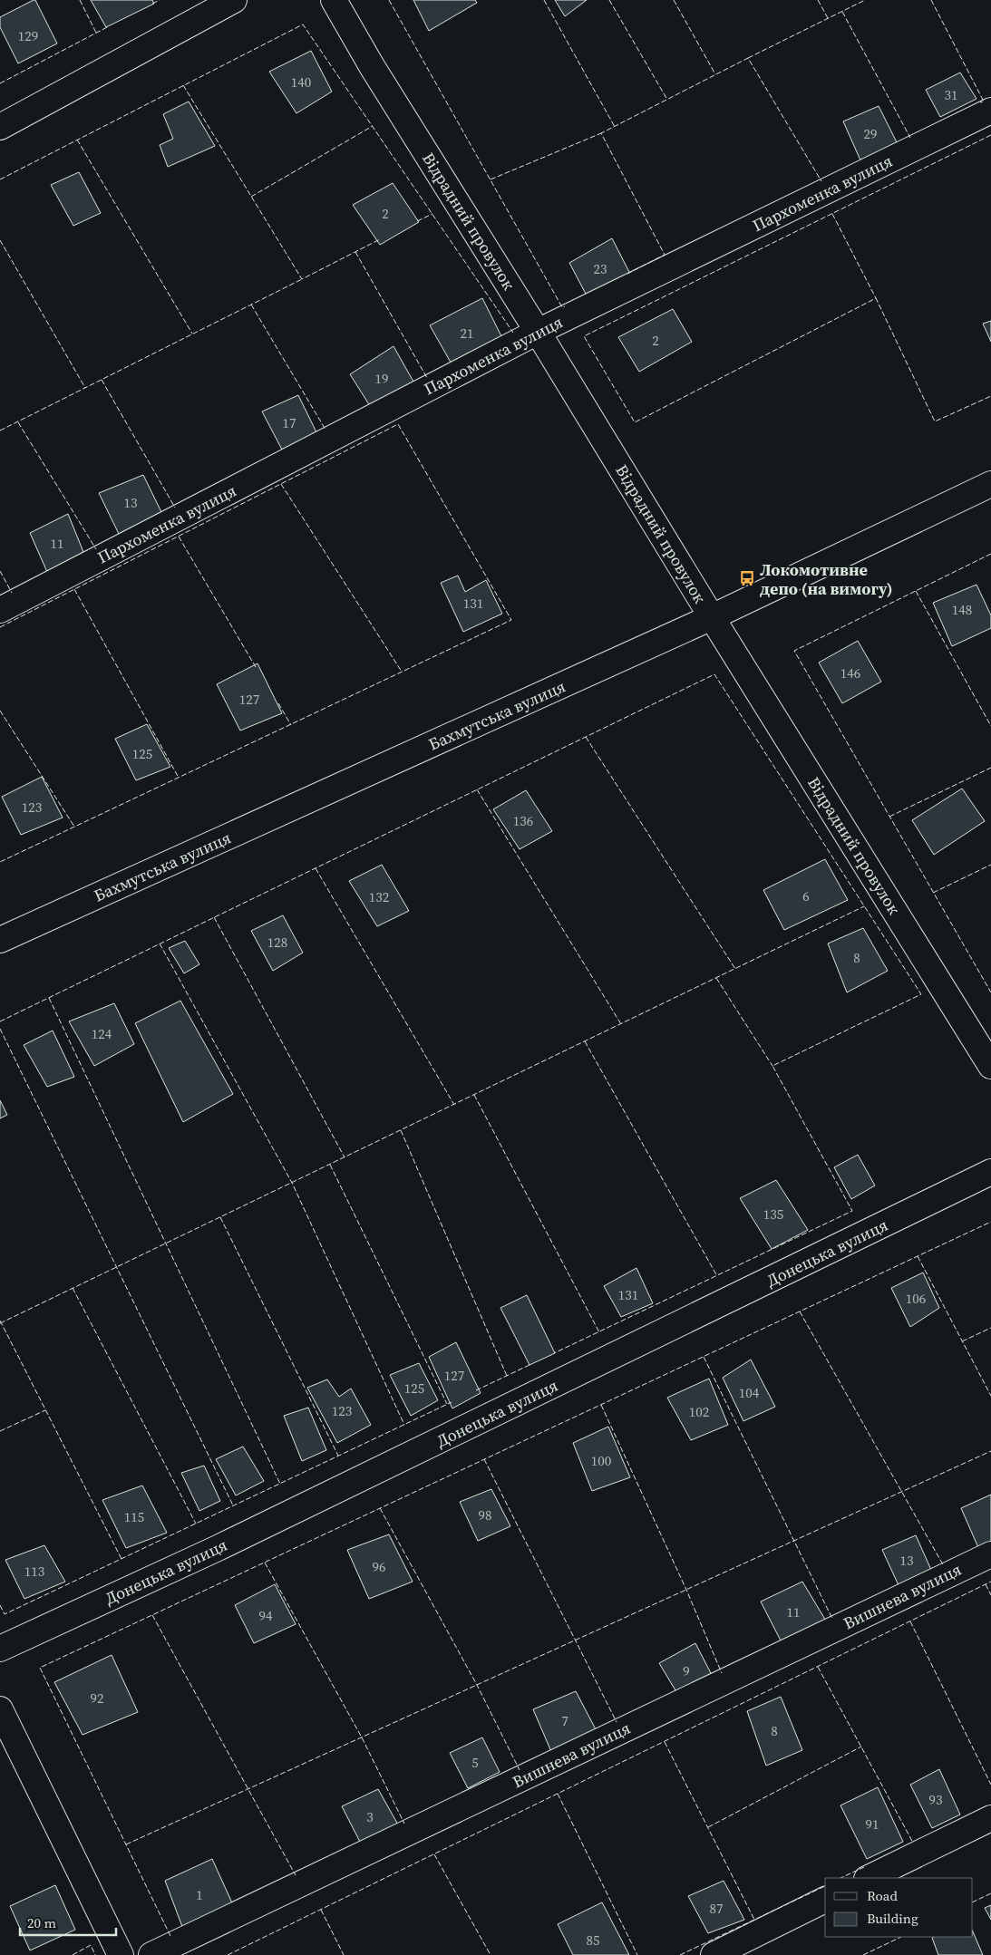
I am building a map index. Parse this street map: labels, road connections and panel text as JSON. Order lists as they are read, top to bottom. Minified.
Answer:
{"streets":{"street":["Пархоменка вулиця","Відрадний провулок","Бахмутська вулиця","Донецька вулиця","Вишнева вулиця"]},"crossings":[["Пархоменка вулиця","Відрадний провулок"],["Відрадний провулок","Бахмутська вулиця"]],"places":{"bus stop":["Локомотивне депо (на вимогу)"]},"house_numbers":["129","140","31","29","2","23","21","2","19","17","13","11","131","148","146","127","125","123","136","6","132","128","8","124","135","131","106","127","125","104","123","102","100","98","115","13","96","113","11","94","9","92","7","8","5","93","3","91","1","87","85"],"legend":["Road","Building"],"scale_bar":"20 m"}
